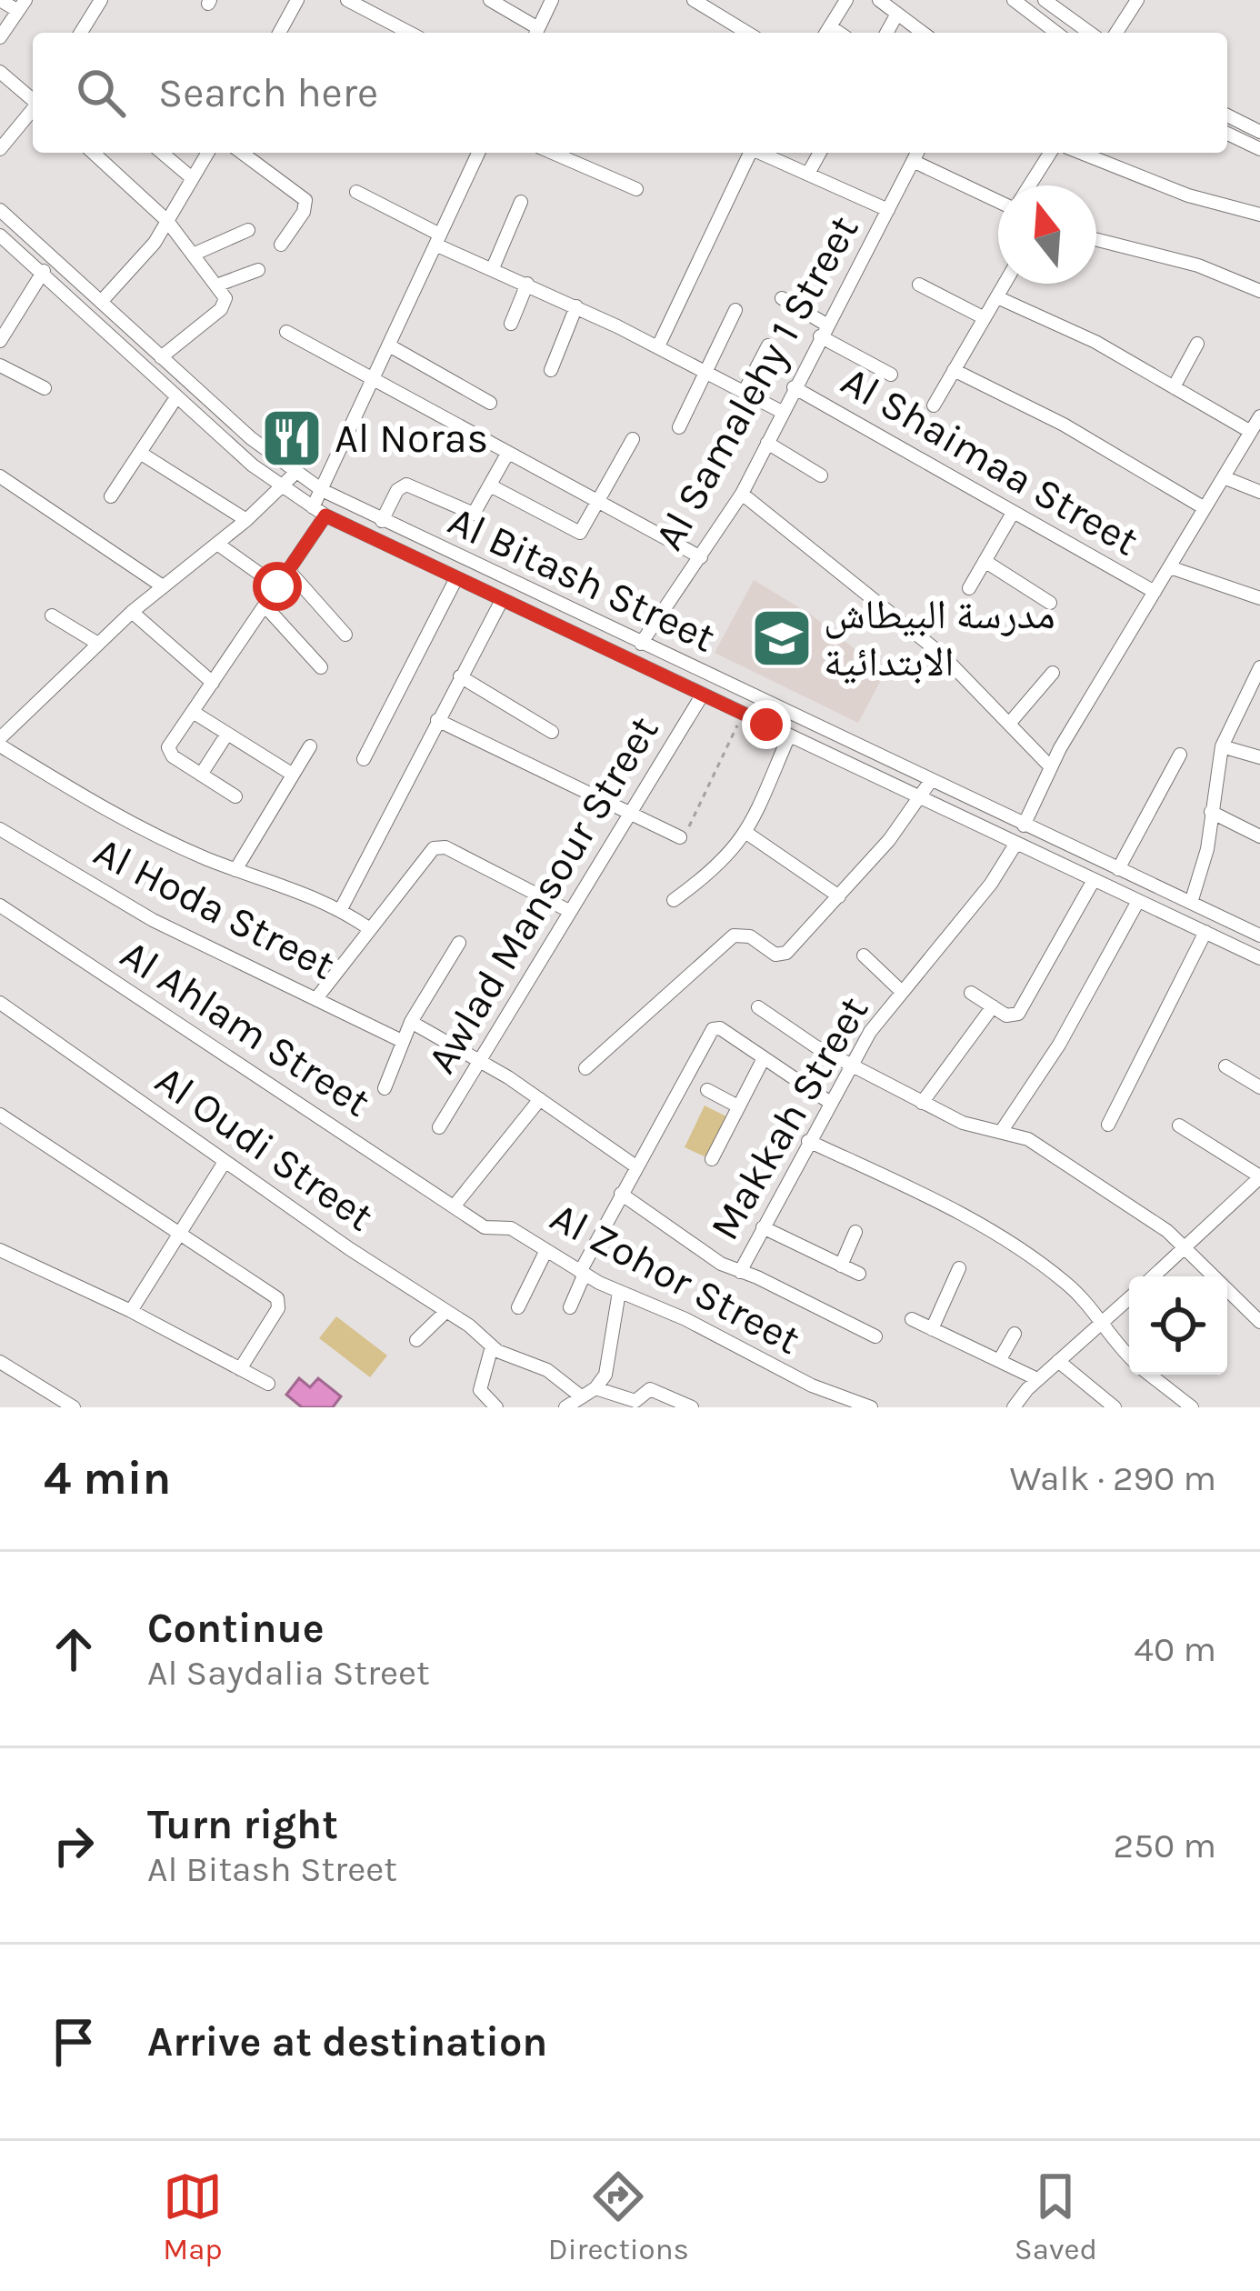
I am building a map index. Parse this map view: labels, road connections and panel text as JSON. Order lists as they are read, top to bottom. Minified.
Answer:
{"streets":{"street":["Al Samalehy 1 Street","Al Shaimaa Street","Al Bitash Street","Awlad Mansour Street","Al Hoda Street","Al Ahlam Street","Makkah Street","Al Oudi Street","Al Zohor Street"]},"crossings":[["Al Samalehy 1 Street","Al Shaimaa Street"],["Al Samalehy 1 Street","Al Bitash Street"],["Al Bitash Street","Awlad Mansour Street"],["Al Bitash Street","Makkah Street"],["Al Ahlam Street","Al Zohor Street"]],"places":{"restaurant":["Al Noras"],"school or university":["مدرسة البيطاش الابتدائية"]},"north":"top","page":{"search":"Search here","heading":["4 min","Walk · 290 m"],"list":[["Continue","Al Saydalia Street","40 m"],["Turn right","Al Bitash Street","250 m"],"Arrive at destination"],"nav":["Map","Directions","Saved"]}}
